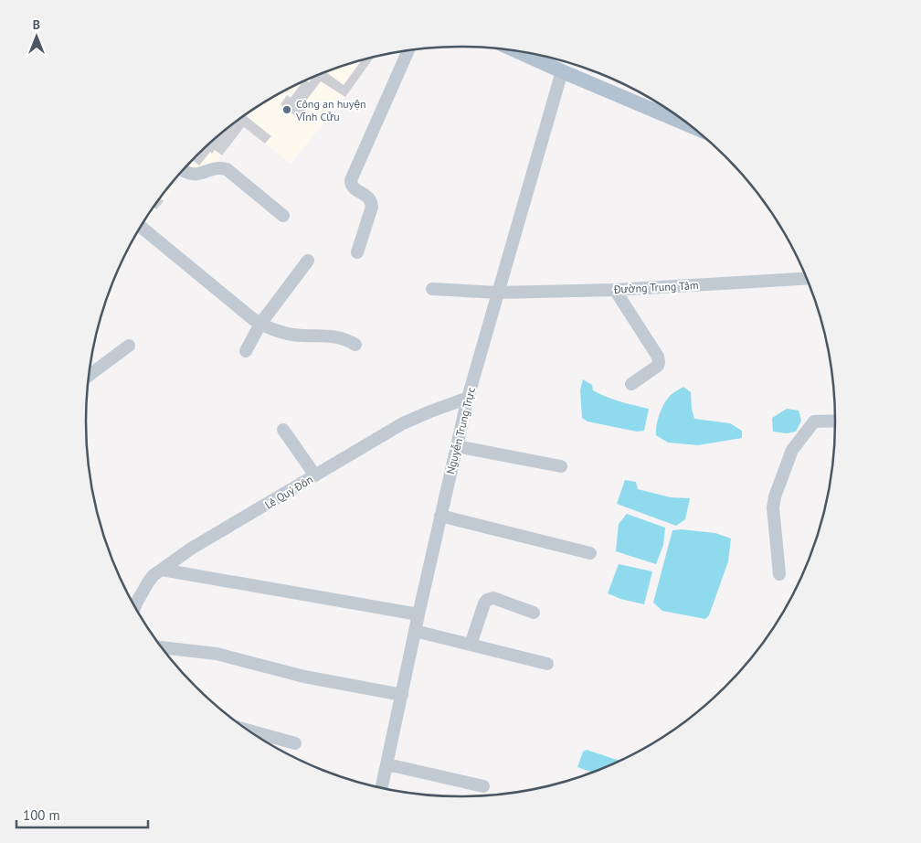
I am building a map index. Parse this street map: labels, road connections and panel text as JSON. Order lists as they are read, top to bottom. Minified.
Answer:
{"streets":{"street":["Đường Trung Tâm","Nguyễn Trung Trực","Lê Quý Đôn"]},"crossings":[["Đường Trung Tâm","Nguyễn Trung Trực"],["Nguyễn Trung Trực","Lê Quý Đôn"]],"places":["Công an huyện Vĩnh Cửu"],"scale_bar":"100 m","north":"top"}
